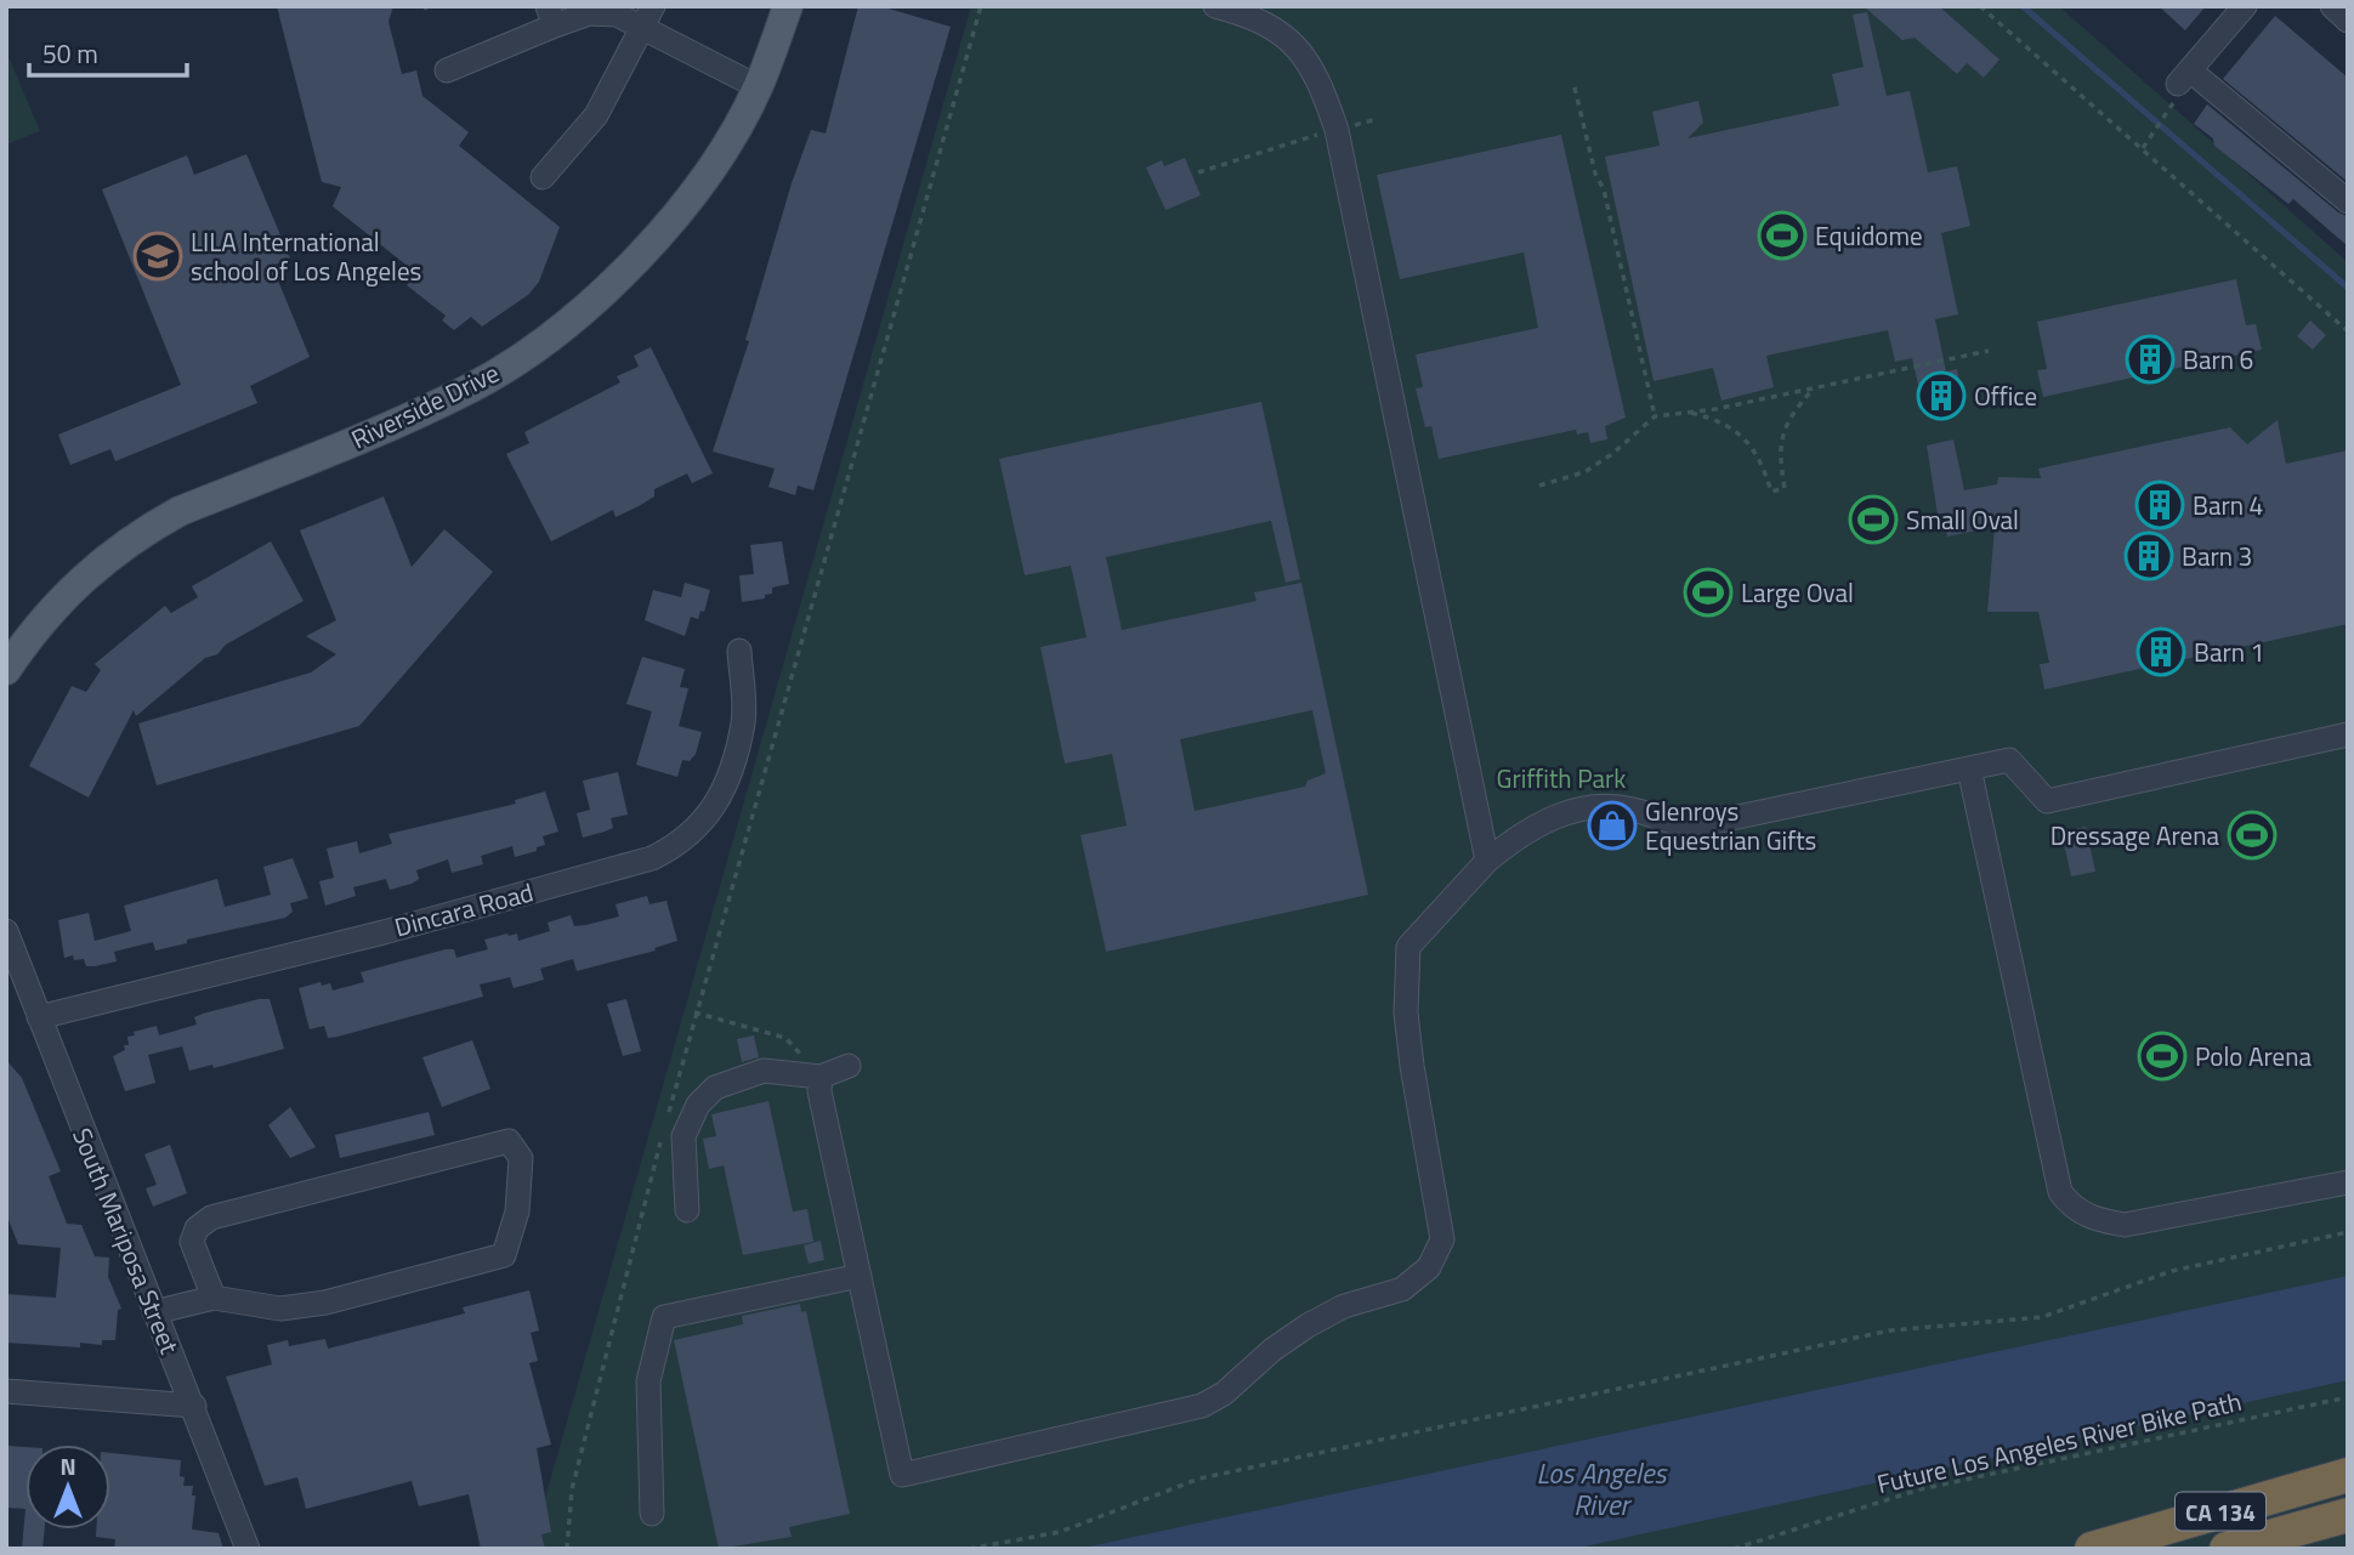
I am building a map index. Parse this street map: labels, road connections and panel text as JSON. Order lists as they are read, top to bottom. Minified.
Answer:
{"streets":{"highway":["CA 134"],"main road":["Riverside Drive"],"street":["Dincara Road","South Mariposa Street"],"path":["Future Los Angeles River Bike Path"]},"crossings":[["Dincara Road","South Mariposa Street"]],"water":["Los Angeles River"],"parks":["Griffith Park"],"places":{"sports":["Equidome","Small Oval","Large Oval","Dressage Arena","Polo Arena"],"school or university":["LILA International school of Los Angeles"],"building":["Barn 6","Office","Barn 4","Barn 3","Barn 1"],"shop":["Glenroys Equestrian Gifts"]},"scale_bar":"50 m","north":"top"}
